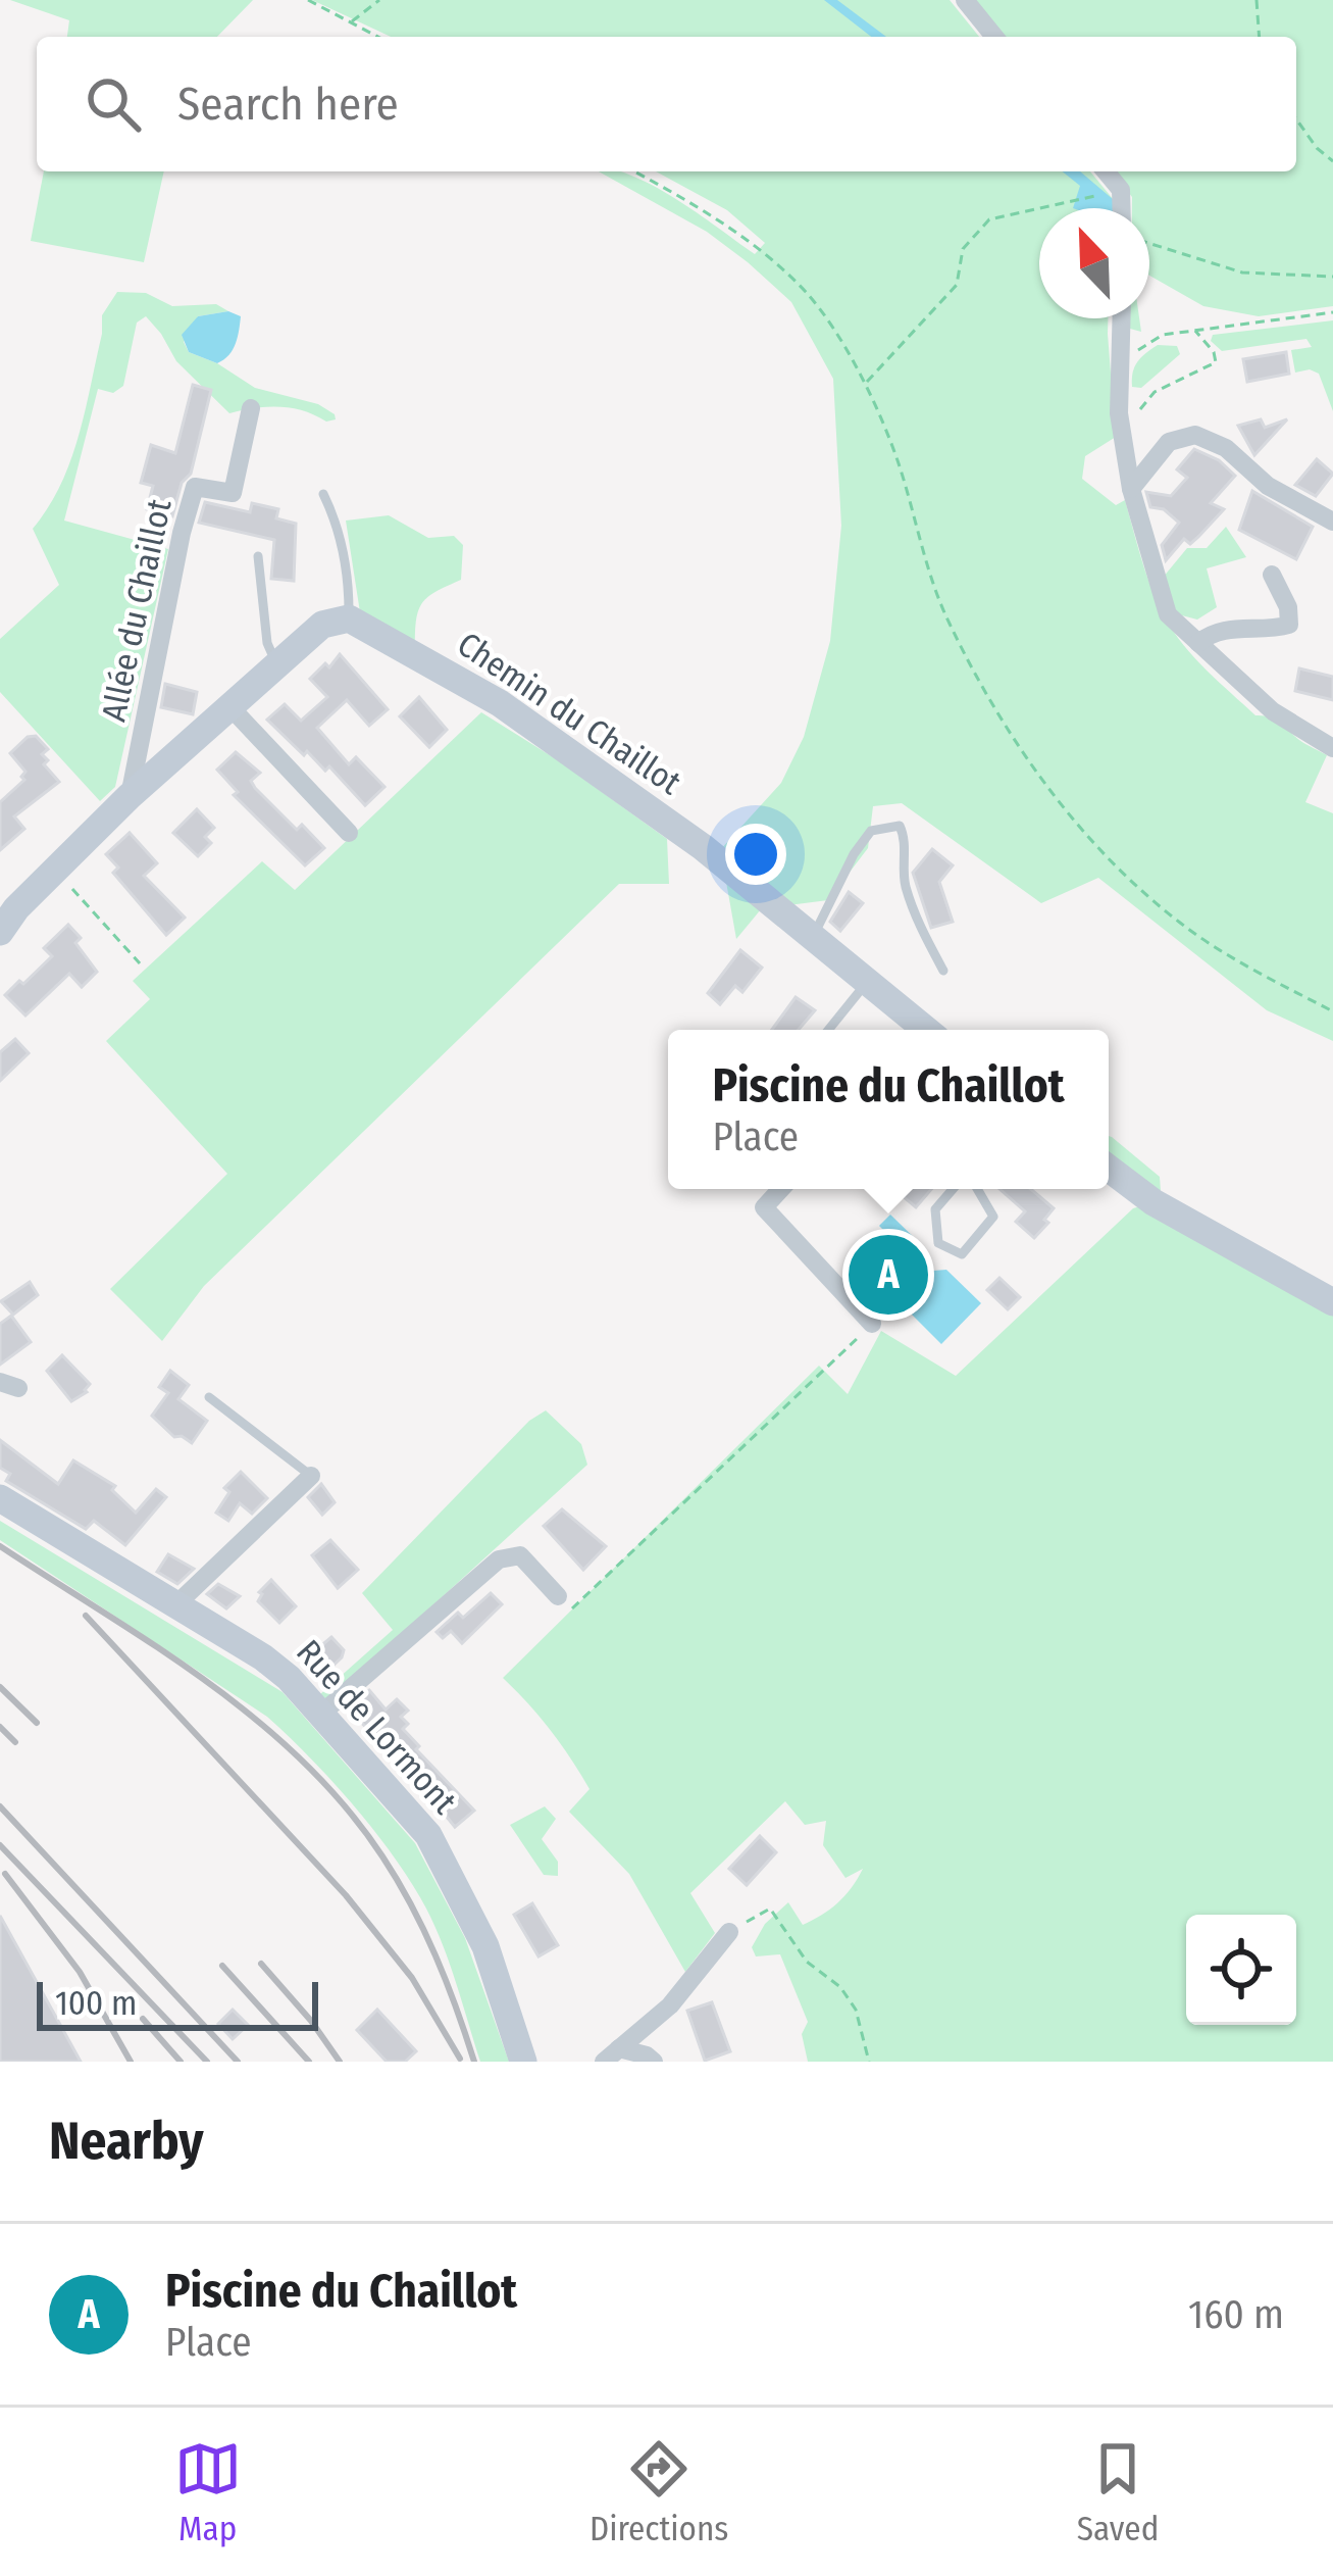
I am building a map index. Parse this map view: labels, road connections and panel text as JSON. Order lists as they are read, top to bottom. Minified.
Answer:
{"streets":{"street":["Allée du Chaillot","Chemin du Chaillot","Rue de Lormont"]},"scale_bar":"100 m","north":"top left","page":{"search":"Search here","popup":["Piscine du Chaillot","Place"],"pins":"A","scale":"100 m","heading":"Nearby","list":[{"mark":"A","name":"Piscine du Chaillot","note":"Place","value":"160 m"}],"nav":["Map","Directions","Saved"]}}
